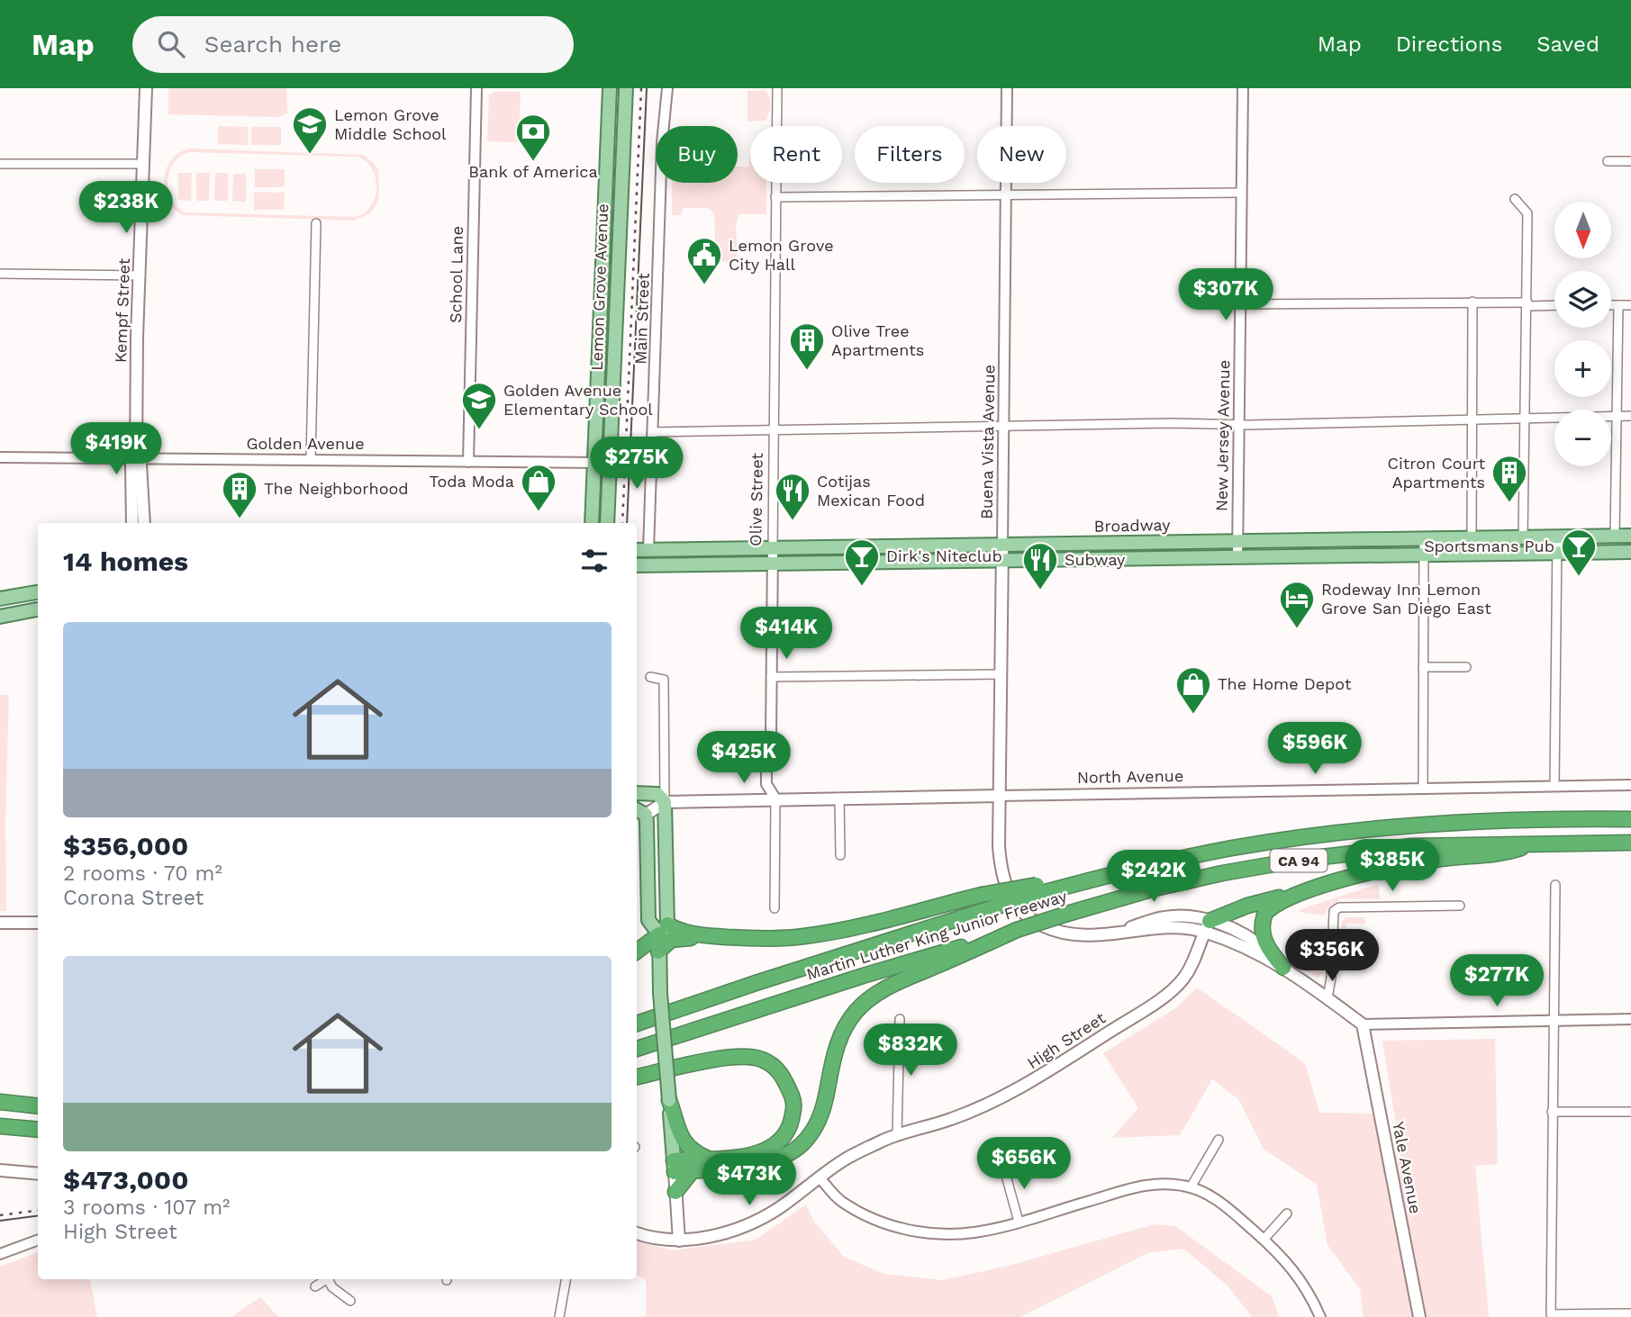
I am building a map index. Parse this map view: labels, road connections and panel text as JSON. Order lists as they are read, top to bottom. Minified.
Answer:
{"streets":{"highway":["CA 94","Martin Luther King Junior Freeway"],"main road":["Lemon Grove Avenue","Kempf Street","Buena Vista Avenue","Broadway","North Avenue","High Street","Yale Avenue"],"street":["School Lane","Main Street","New Jersey Avenue","Golden Avenue","Olive Street"]},"crossings":[["School Lane","Golden Avenue"],["Lemon Grove Avenue","Golden Avenue"],["Kempf Street","Golden Avenue"],["Main Street","Broadway"],["New Jersey Avenue","Broadway"],["Buena Vista Avenue","Broadway"],["Buena Vista Avenue","North Avenue"],["Buena Vista Avenue","High Street"],["Buena Vista Avenue","Yale Avenue"],["Olive Street","Broadway"],["Olive Street","North Avenue"]],"places":{"school or university":["Lemon Grove Middle School","Golden Avenue Elementary School"],"bank":["Bank of America"],"public building":["Lemon Grove City Hall"],"building":["Olive Tree Apartments","Citron Court Apartments","The Neighborhood"],"shop":["Toda Moda","The Home Depot"],"restaurant":["Cotijas Mexican Food","Subway"],"bar":["Sportsmans Pub","Dirk's Niteclub"],"hotel":["Rodeway Inn Lemon Grove San Diego East"]},"north":"bottom","page":{"header":"Map","search":"Search here","nav":["Map","Directions","Saved"],"chip":["Buy","Rent","Filters","New"],"price":["$238K","$307K","$419K","$275K","$414K","$596K","$425K","$385K","$242K","$356K","$277K","$832K","$656K","$473K"],"map_buttons":["+","−"],"heading":"14 homes","list":[{"name":"$356,000","note":"2 rooms · 70 m² · Corona Street"},{"name":"$473,000","note":"3 rooms · 107 m² · High Street"}]}}
